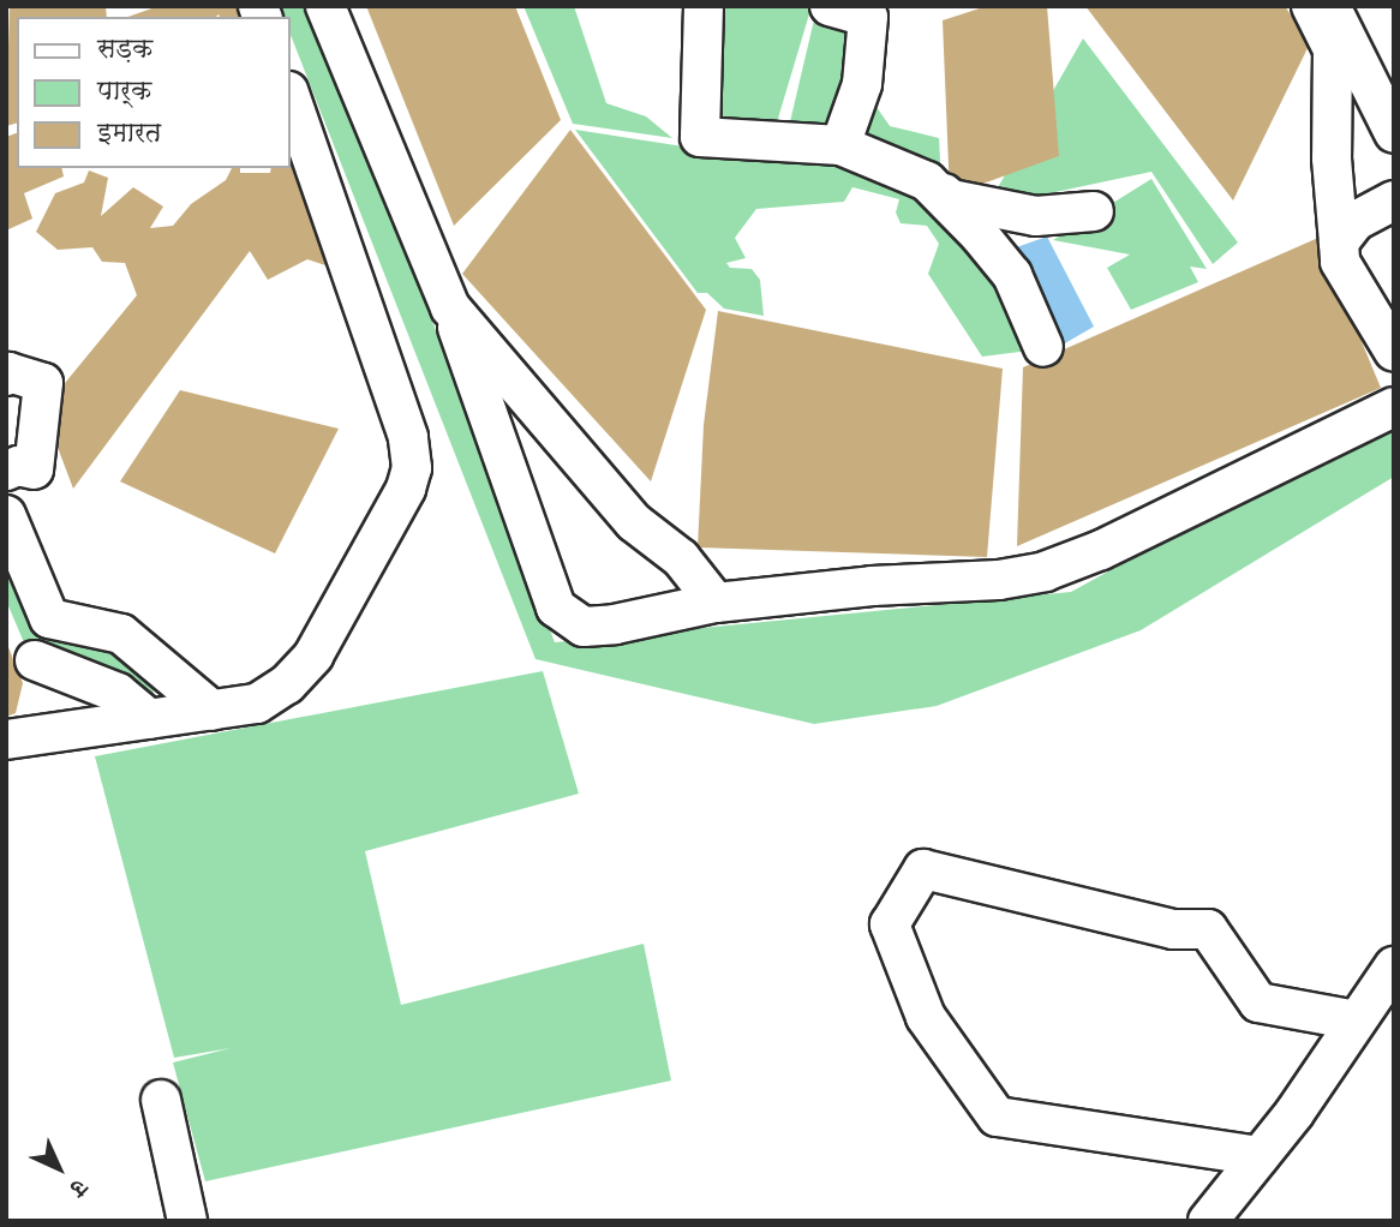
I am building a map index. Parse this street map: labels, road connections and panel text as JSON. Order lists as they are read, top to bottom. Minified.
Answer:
{"legend":["सड़क","पार्क","इमारत"],"north":"bottom right"}
